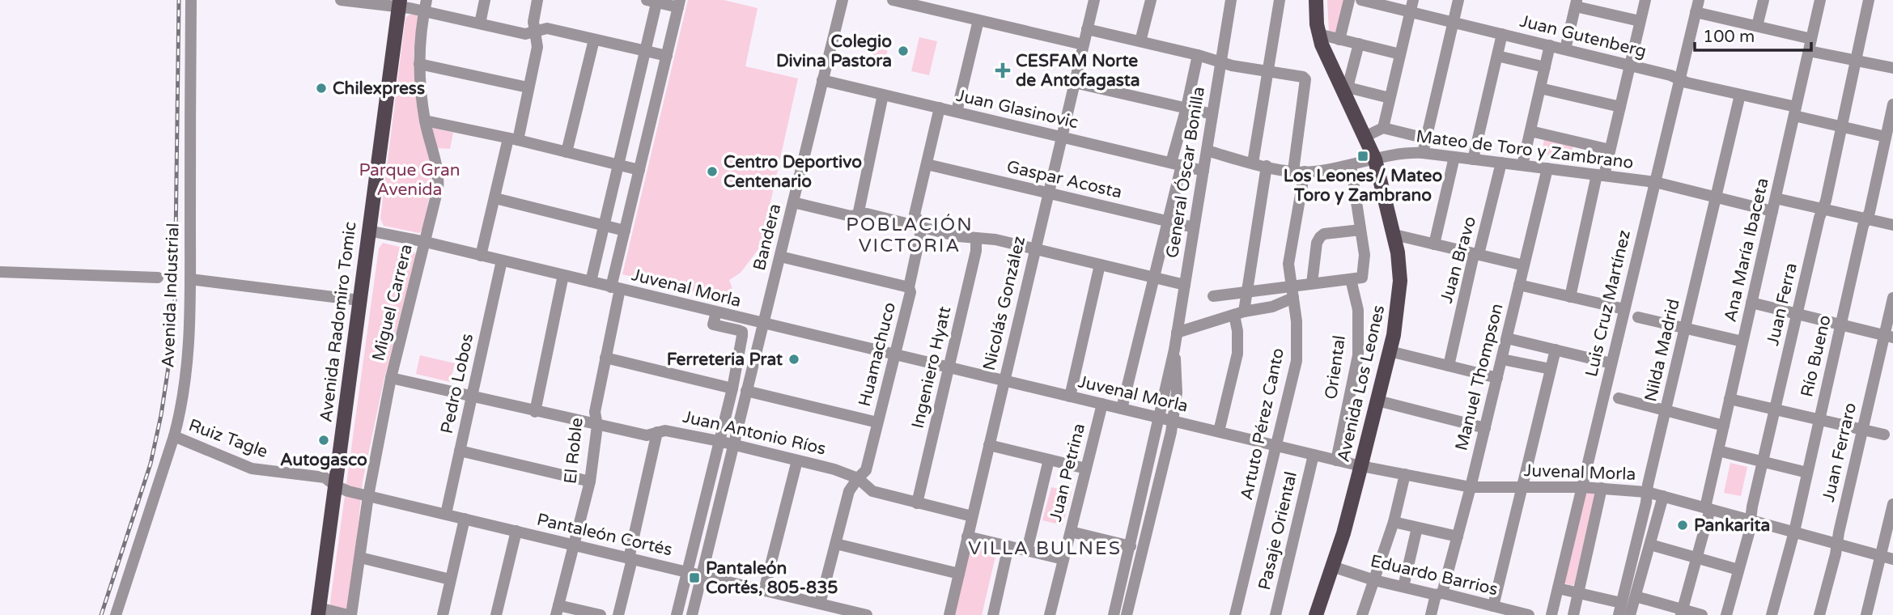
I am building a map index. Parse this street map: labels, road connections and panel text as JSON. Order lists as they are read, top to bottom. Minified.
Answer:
{"streets":{"main road":["Avenida Radomiro Tomic","Avenida Los Leones"],"street":["Juan Gutenberg","Juan Glasinovic","Mateo de Toro y Zambrano","General Óscar Bonilla","Gaspar Acosta","Bandera","Ana María Ibaceta","Juan Bravo","Juvenal Morla","Avenida Industrial","Miguel Carrera","Nicolás González","Luis Cruz Martínez","Juan Ferra","Nilda Madrid","Huamachuco","Río Bueno","Ingeniero Hyatt","Oriental","Manuel Thompson","Pedro Lobos","Artuto Pérez Canto","Juan Antonio Ríos","Ruiz Tagle","El Roble","Juan Ferraro","Juan Petrina","Pasaje Oriental","Pantaleón Cortés","Eduardo Barrios"]},"crossings":[["Juan Gutenberg","Ana María Ibaceta"],["Juan Gutenberg","Luis Cruz Martínez"],["Juan Gutenberg","Juan Ferra"],["Juan Gutenberg","Nilda Madrid"],["Juan Gutenberg","Río Bueno"],["Juan Glasinovic","General Óscar Bonilla"],["Juan Glasinovic","Bandera"],["Juan Glasinovic","Nicolás González"],["Juan Glasinovic","Huamachuco"],["Mateo de Toro y Zambrano","General Óscar Bonilla"],["Mateo de Toro y Zambrano","Ana María Ibaceta"],["Mateo de Toro y Zambrano","Juan Bravo"],["Mateo de Toro y Zambrano","Luis Cruz Martínez"],["Mateo de Toro y Zambrano","Nilda Madrid"],["Mateo de Toro y Zambrano","Oriental"],["Mateo de Toro y Zambrano","Manuel Thompson"],["Mateo de Toro y Zambrano","Avenida Los Leones"],["Mateo de Toro y Zambrano","Artuto Pérez Canto"],["General Óscar Bonilla","Gaspar Acosta"],["General Óscar Bonilla","Juvenal Morla"],["Gaspar Acosta","Nicolás González"],["Gaspar Acosta","Huamachuco"],["Bandera","Juvenal Morla"],["Bandera","Juan Antonio Ríos"],["Bandera","Pantaleón Cortés"],["Ana María Ibaceta","Juvenal Morla"],["Juvenal Morla","Miguel Carrera"],["Juvenal Morla","Nicolás González"],["Juvenal Morla","Luis Cruz Martínez"],["Juvenal Morla","Juan Ferra"],["Juvenal Morla","Avenida Radomiro Tomic"],["Juvenal Morla","Nilda Madrid"],["Juvenal Morla","Huamachuco"],["Juvenal Morla","Río Bueno"],["Juvenal Morla","Ingeniero Hyatt"],["Juvenal Morla","Oriental"],["Juvenal Morla","Manuel Thompson"],["Juvenal Morla","Pedro Lobos"],["Juvenal Morla","Avenida Los Leones"],["Juvenal Morla","Artuto Pérez Canto"],["Juvenal Morla","El Roble"],["Juvenal Morla","Juan Ferraro"],["Juvenal Morla","Juan Petrina"],["Juvenal Morla","Pasaje Oriental"],["Avenida Industrial","Ruiz Tagle"],["Miguel Carrera","Juan Antonio Ríos"],["Miguel Carrera","Pantaleón Cortés"],["Nicolás González","Juan Antonio Ríos"],["Avenida Radomiro Tomic","Ruiz Tagle"],["Avenida Radomiro Tomic","Pantaleón Cortés"],["Huamachuco","Juan Antonio Ríos"],["Huamachuco","Pantaleón Cortés"],["Ingeniero Hyatt","Juan Antonio Ríos"],["Manuel Thompson","Eduardo Barrios"],["Pedro Lobos","Juan Antonio Ríos"],["Pedro Lobos","Pantaleón Cortés"],["Avenida Los Leones","Eduardo Barrios"],["Juan Antonio Ríos","El Roble"],["Ruiz Tagle","Pantaleón Cortés"],["El Roble","Pantaleón Cortés"]],"districts":["POBLACIÓN VICTORIA","VILLA BULNES"],"parks":["Parque Gran Avenida"],"places":{"other":["Colegio Divina Pastora","Chilexpress","Centro Deportivo Centenario","Ferreteria Prat","Autogasco","Pankarita"],"health":["CESFAM Norte de Antofagasta"],"transit":["Los Leones / Mateo Toro y Zambrano","Pantaleón Cortés, 805-835"]},"scale_bar":"100 m"}
